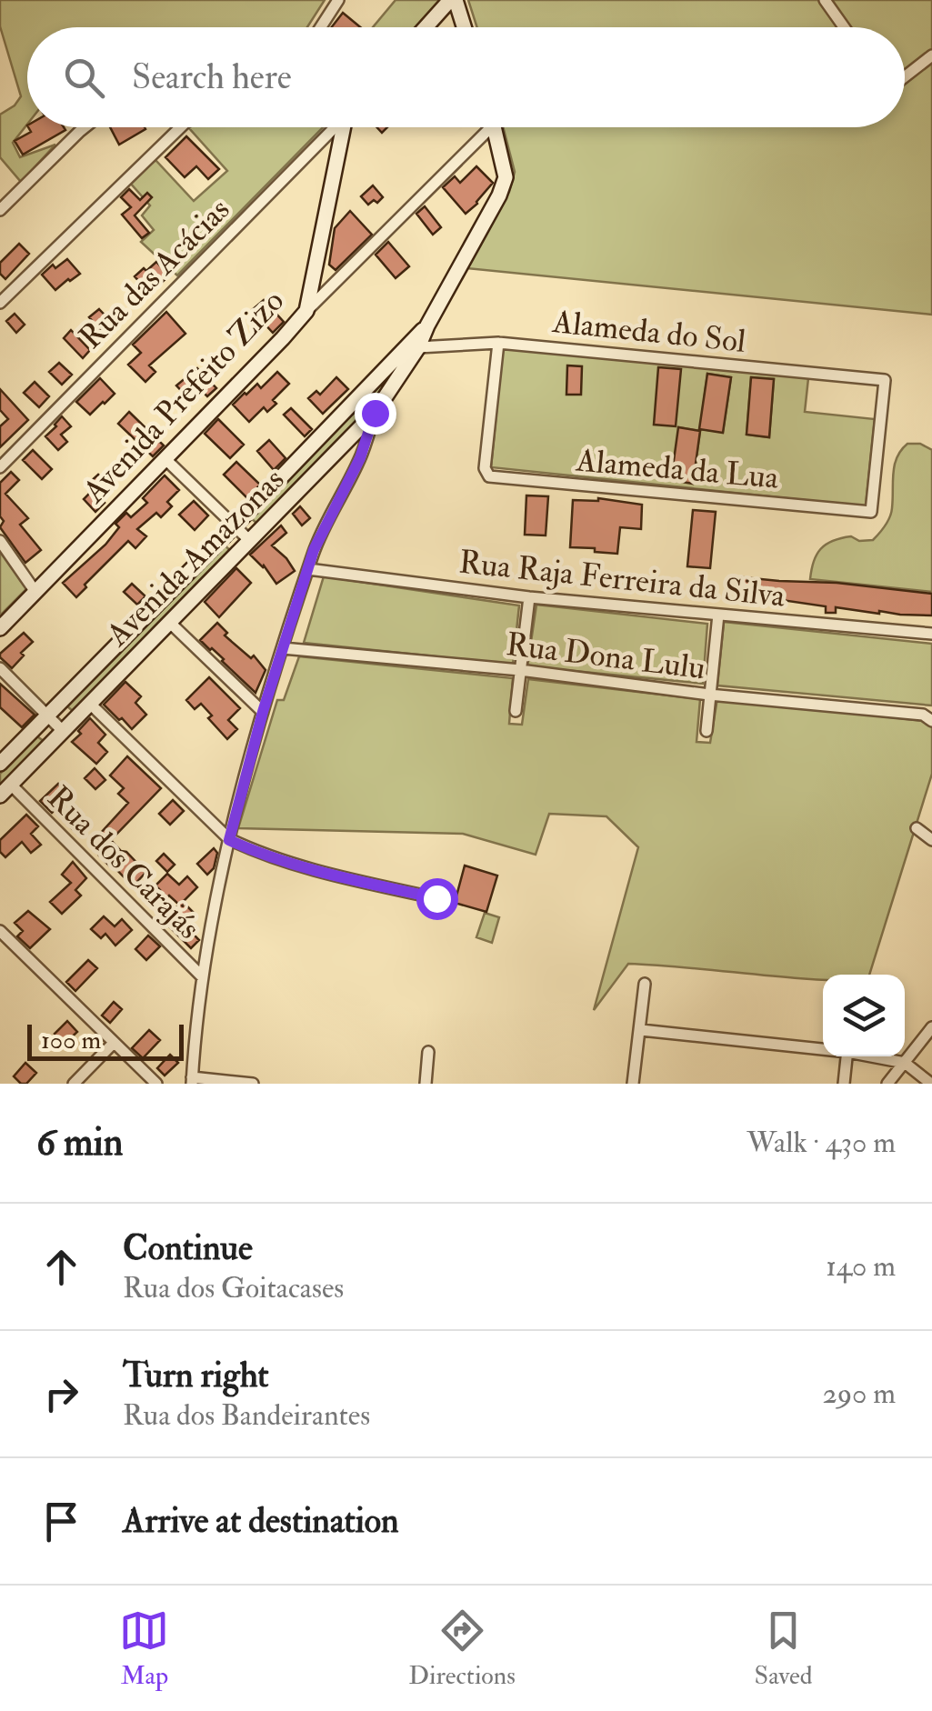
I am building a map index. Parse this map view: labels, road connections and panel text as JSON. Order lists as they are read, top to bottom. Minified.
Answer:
{"streets":{"main road":["Avenida Prefeito Zizo","Avenida Amazonas"],"street":["Rua das Acácias","Alameda do Sol","Alameda da Lua","Rua Raja Ferreira da Silva","Rua Dona Lulu","Rua dos Carajás"]},"crossings":[["Alameda do Sol","Alameda da Lua"],["Alameda do Sol","Avenida Amazonas"],["Avenida Amazonas","Rua dos Carajás"]],"scale_bar":"100 m","page":{"search":"Search here","scale":"100 m","heading":["6 min","Walk · 430 m"],"list":[["Continue","Rua dos Goitacases","140 m"],["Turn right","Rua dos Bandeirantes","290 m"],"Arrive at destination"],"nav":["Map","Directions","Saved"]}}
